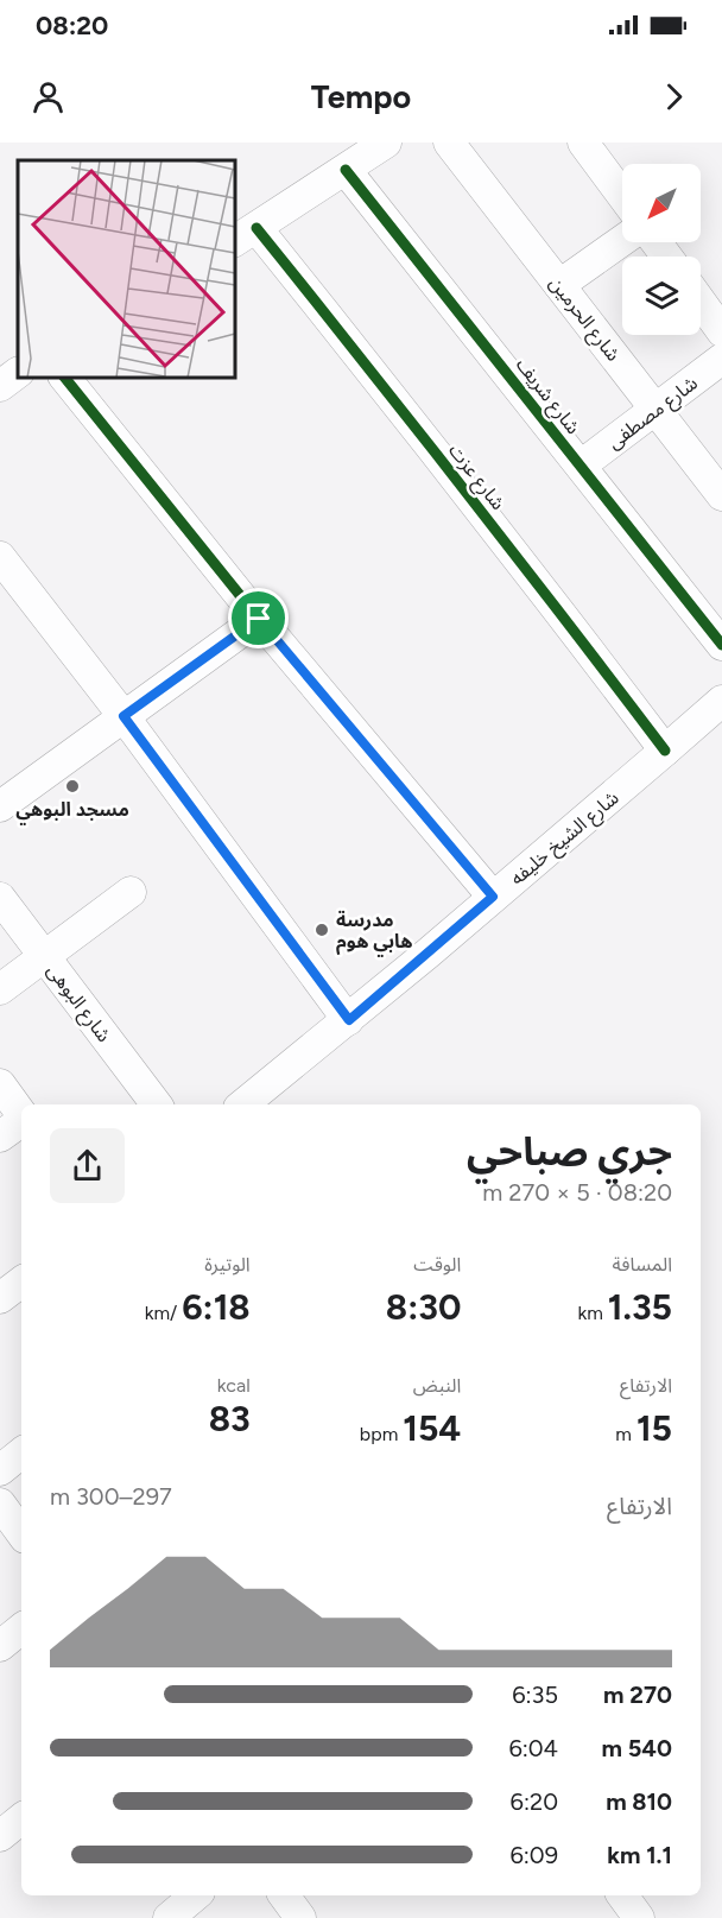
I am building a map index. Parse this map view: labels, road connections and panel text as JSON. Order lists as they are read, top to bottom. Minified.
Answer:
{"streets":{"street":["شارع الحرمين","شارع شريف","شارع مصطفى","شارع عزت","شارع الشيخ خليفه","شارع البوهى"]},"crossings":[["شارع الحرمين","شارع مصطفى"],["شارع شريف","شارع مصطفى"],["شارع عزت","شارع الشيخ خليفه"]],"places":["مسجد البوهي","مدرسة هابي هوم"],"north":"bottom left","page":{"status":"08:20","header":"Tempo","heading":["جري صباحي","08:20 · 5 × 270 m"],"stats":[["المسافة","1.35 km"],["الوقت","8:30"],["الوتيرة","6:18 /km"],["الارتفاع","15 m"],["النبض","154 bpm"],["kcal","83"]],"chart":["الارتفاع","297–300 m"],"list":[{"name":"270 m","note":"6:35"},{"name":"540 m","note":"6:04"},{"name":"810 m","note":"6:20"},{"name":"1.1 km","note":"6:09"}]}}
